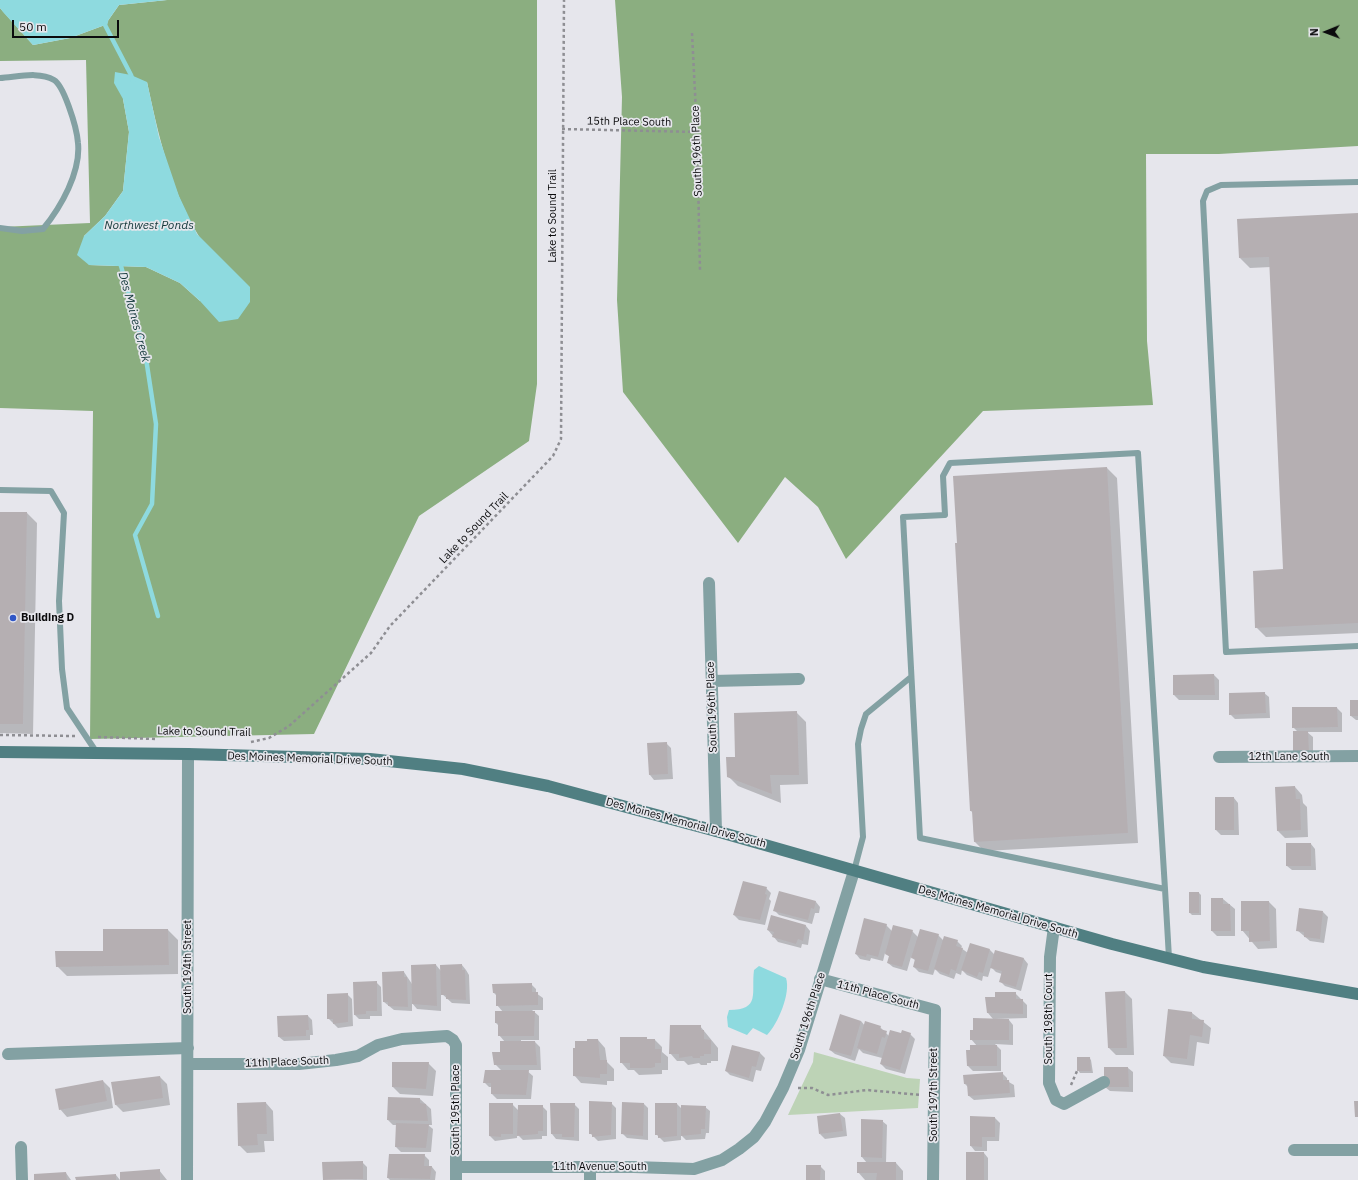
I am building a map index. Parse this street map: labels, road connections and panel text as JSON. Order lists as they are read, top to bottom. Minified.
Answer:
{"streets":{"main road":["Des Moines Memorial Drive South"],"street":["South 196th Place","12th Lane South","South 194th Street","11th Place South","South 198th Court","South 197th Street","South 195th Place","11th Avenue South"],"path":["15th Place South","Lake to Sound Trail"]},"crossings":[["15th Place South","South 196th Place"],["15th Place South","Lake to Sound Trail"],["South 196th Place","Des Moines Memorial Drive South"],["South 196th Place","11th Place South"],["South 196th Place","11th Avenue South"],["Des Moines Memorial Drive South","South 194th Street"],["Des Moines Memorial Drive South","South 198th Court"],["South 194th Street","11th Place South"],["11th Place South","South 197th Street"],["11th Place South","South 195th Place"],["South 195th Place","11th Avenue South"]],"water":["Northwest Ponds","Des Moines Creek"],"places":["Building D"],"scale_bar":"50 m","north":"left"}
